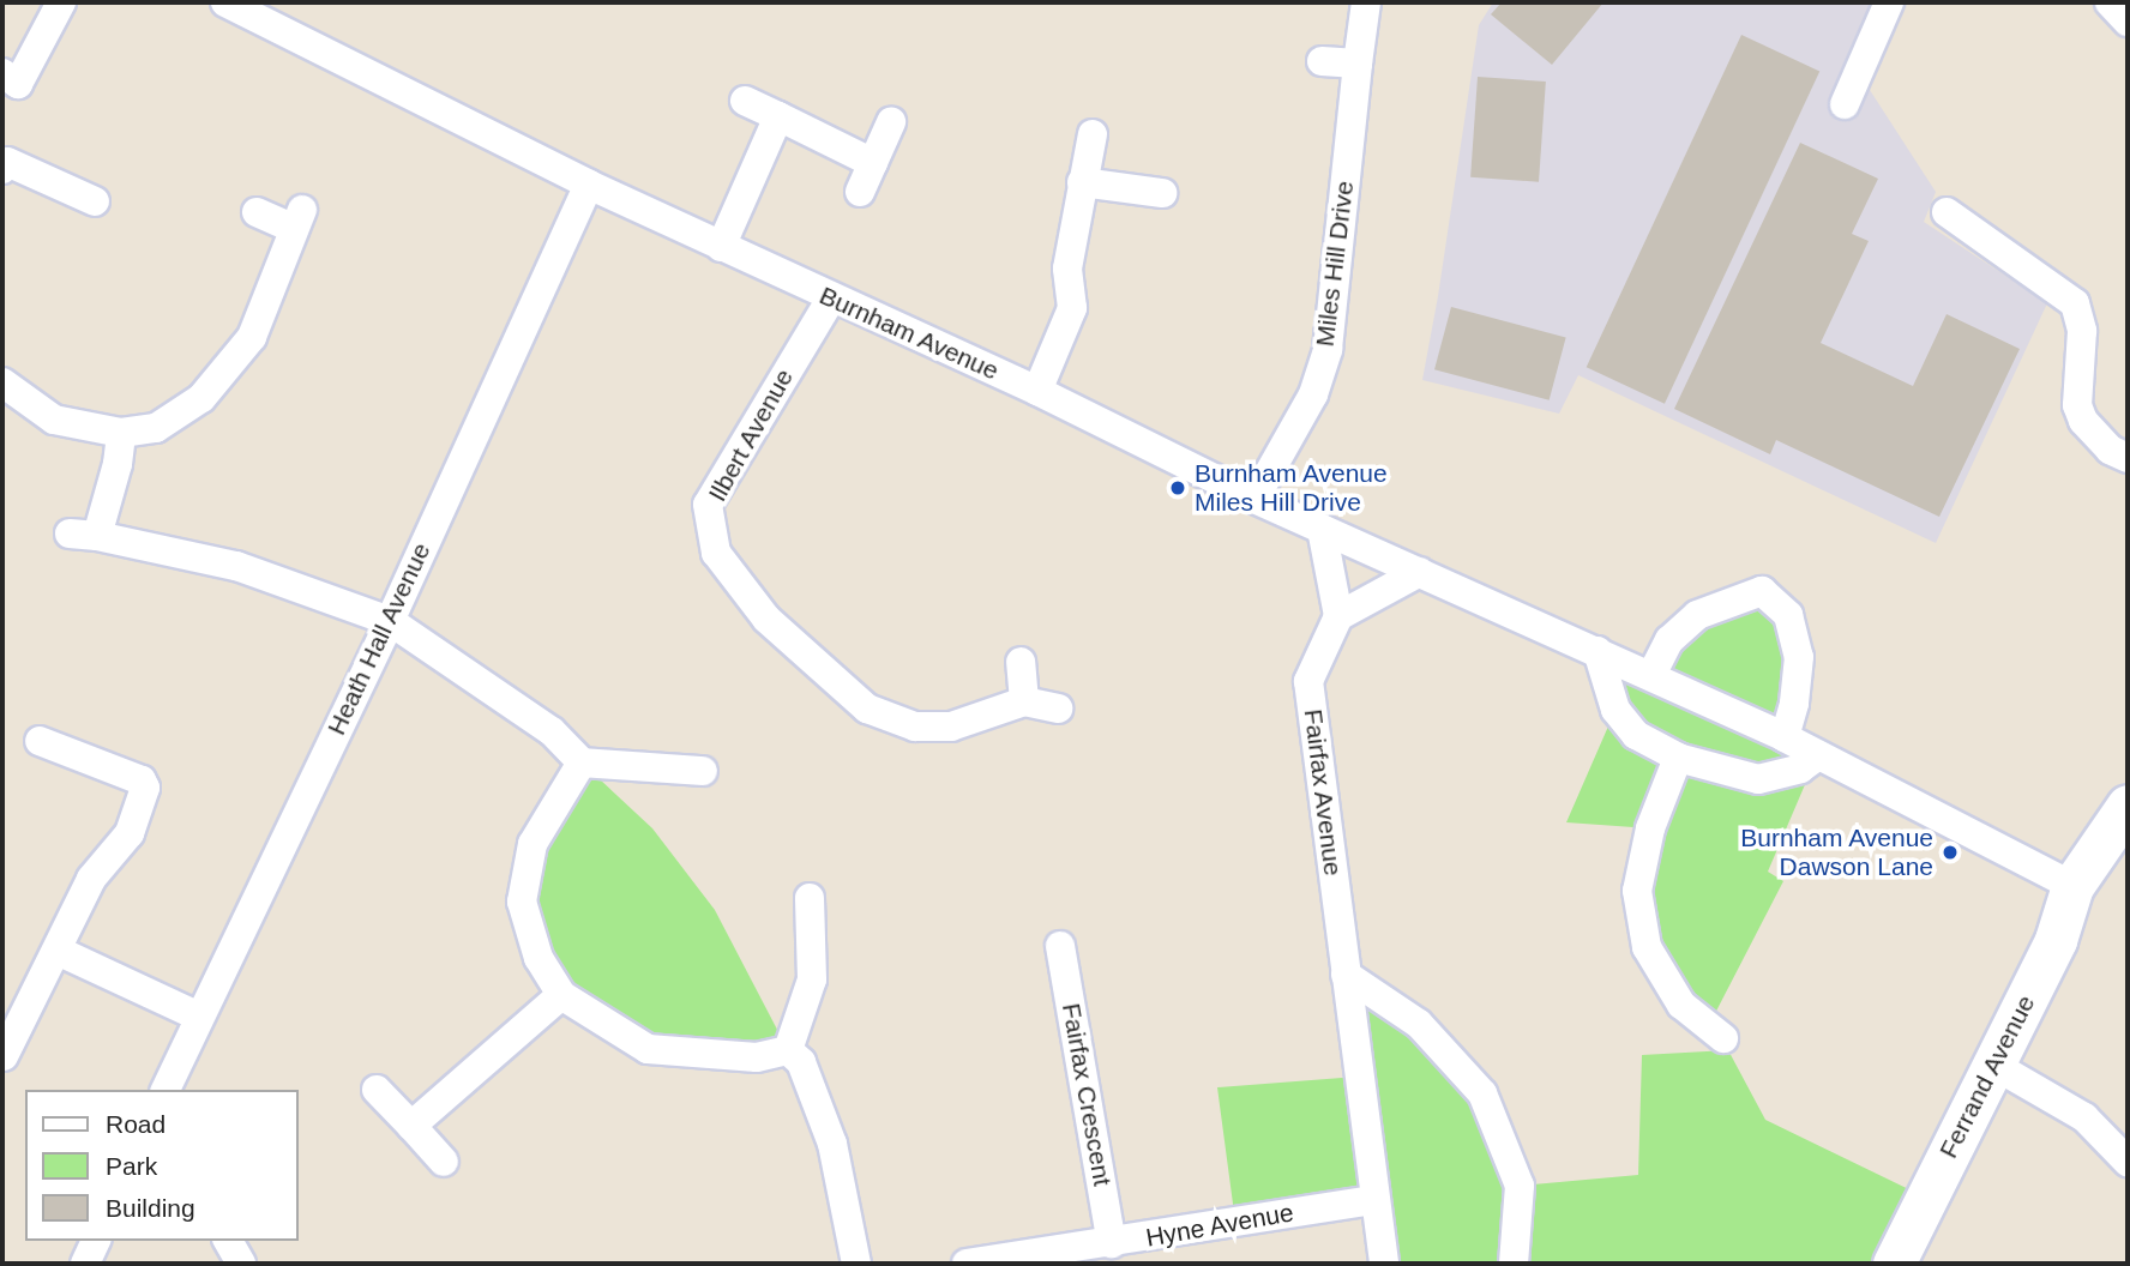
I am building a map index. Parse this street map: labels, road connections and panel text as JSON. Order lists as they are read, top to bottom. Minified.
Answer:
{"streets":{"street":["Miles Hill Drive","Burnham Avenue","Ilbert Avenue","Heath Hall Avenue","Fairfax Avenue","Ferrand Avenue","Fairfax Crescent","Hyne Avenue"]},"crossings":[["Miles Hill Drive","Burnham Avenue"],["Burnham Avenue","Ilbert Avenue"],["Burnham Avenue","Heath Hall Avenue"],["Burnham Avenue","Ferrand Avenue"],["Fairfax Avenue","Hyne Avenue"],["Fairfax Crescent","Hyne Avenue"]],"places":["Burnham Avenue Miles Hill Drive","Burnham Avenue Dawson Lane"],"legend":["Road","Park","Building"]}
